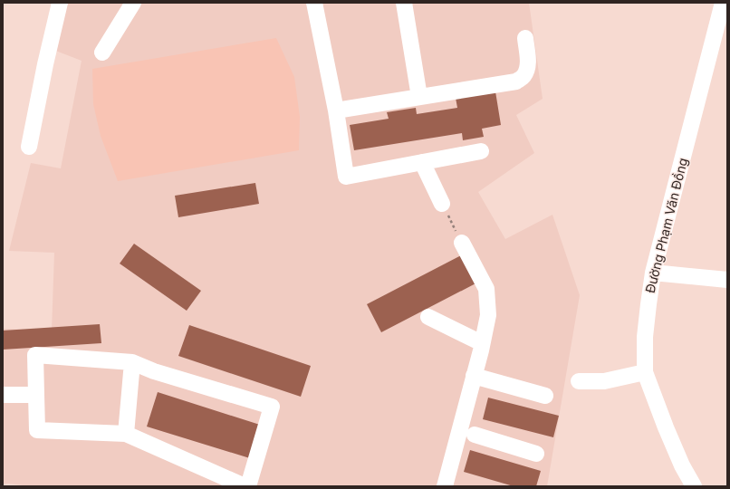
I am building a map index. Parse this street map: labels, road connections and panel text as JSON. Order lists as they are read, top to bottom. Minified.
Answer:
{"streets":{"street":["Đường Phạm Văn Đồng"]}}
